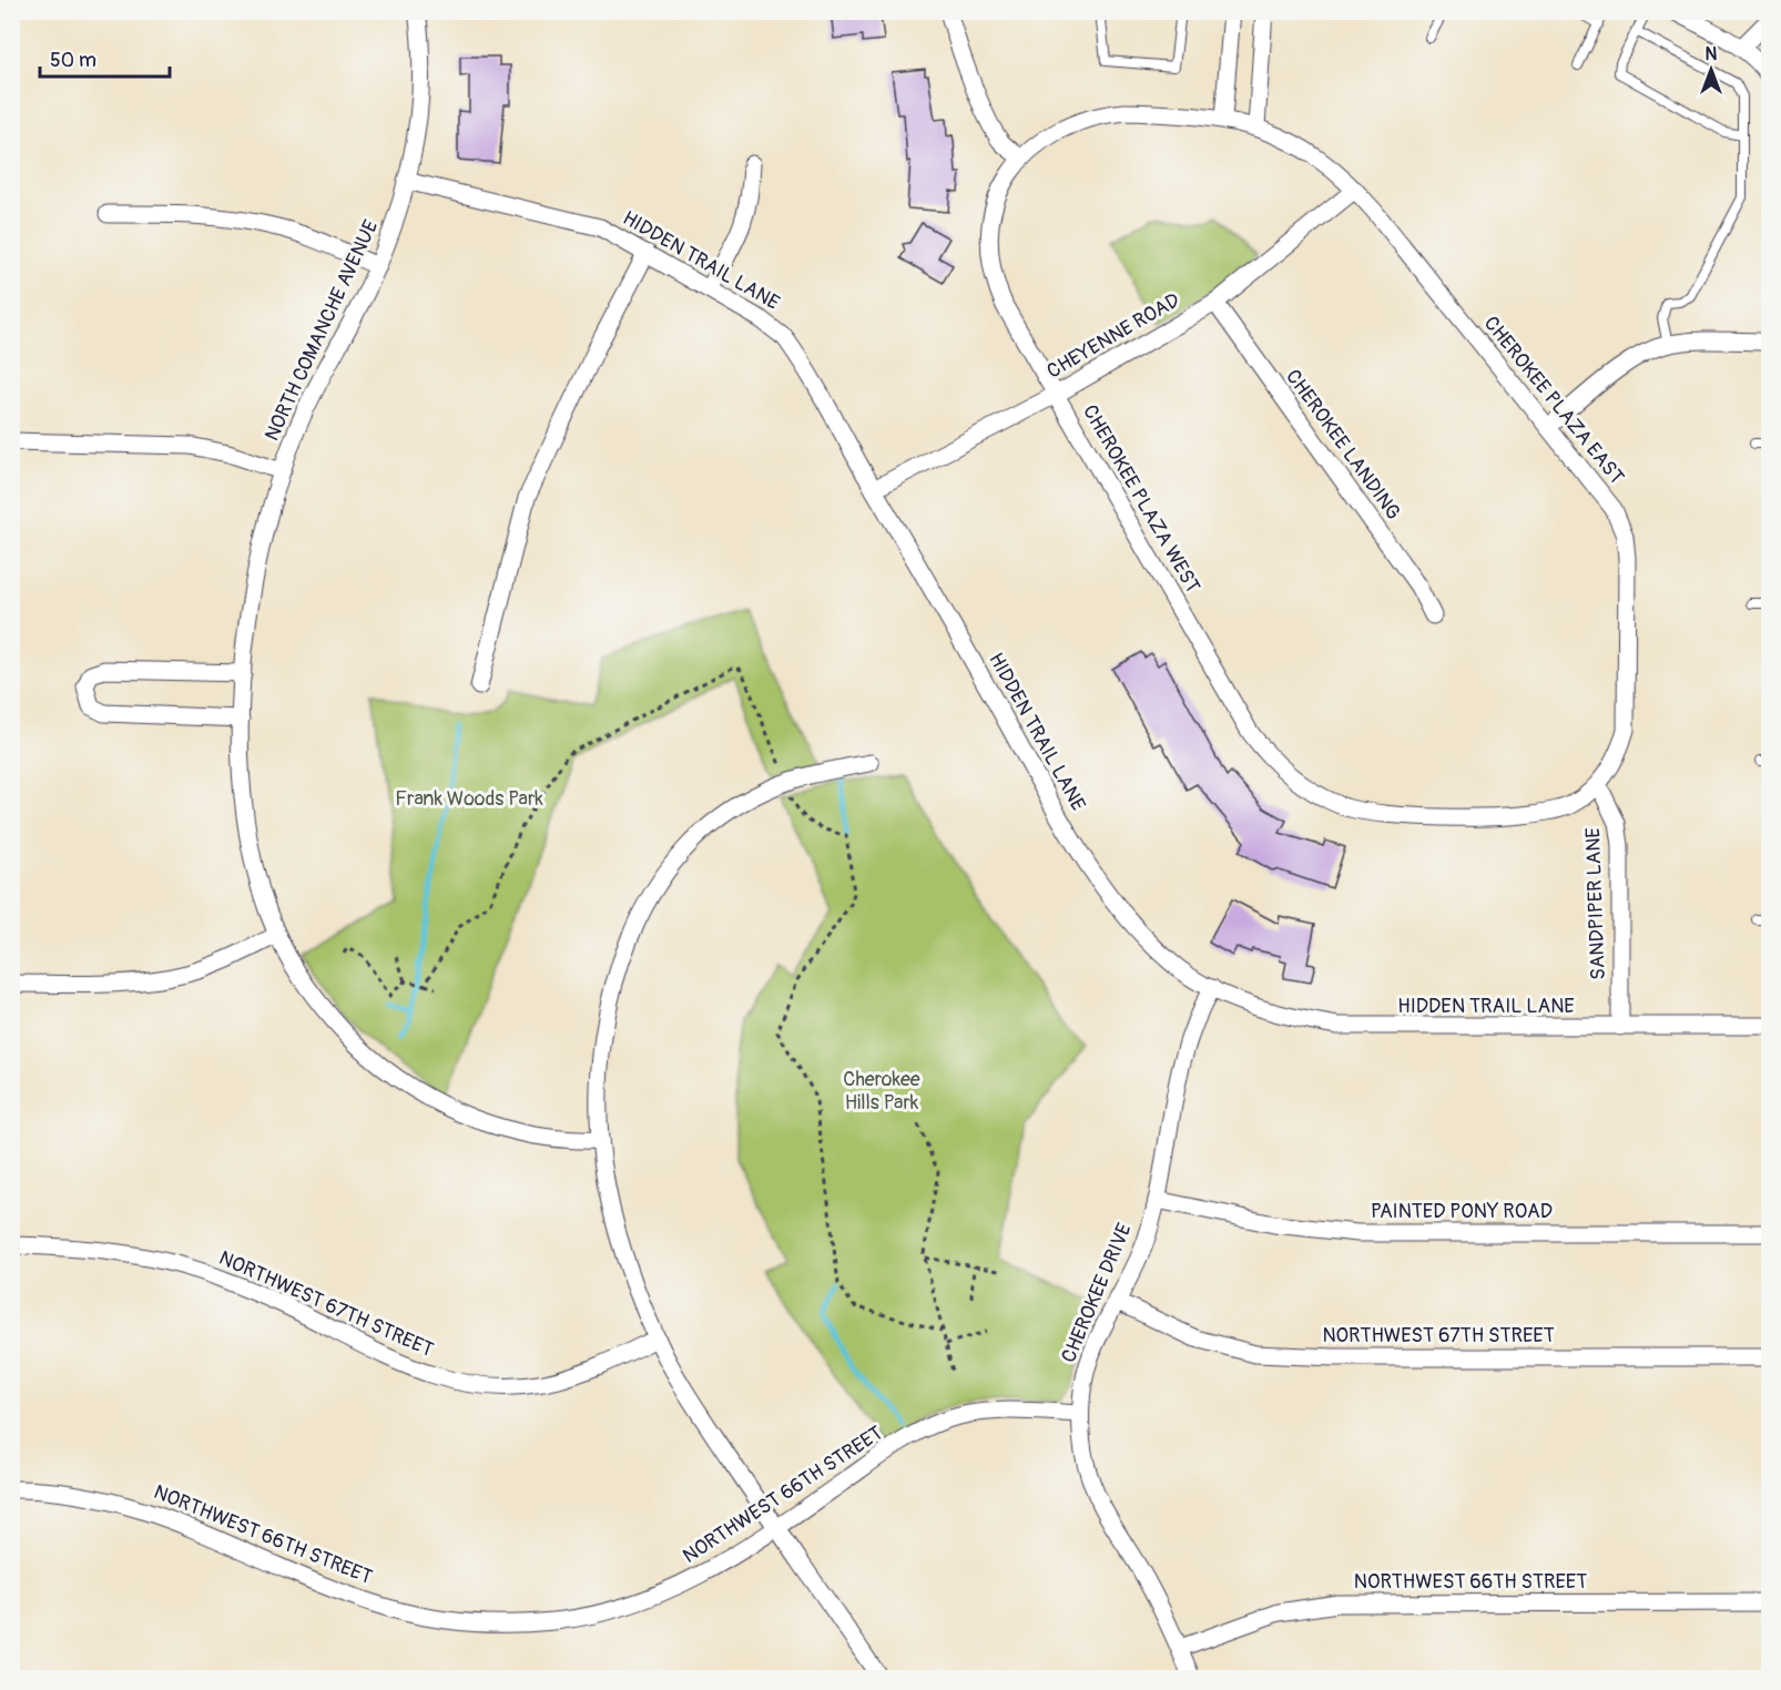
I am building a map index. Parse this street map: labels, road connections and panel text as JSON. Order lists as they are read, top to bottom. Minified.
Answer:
{"streets":{"street":["HIDDEN TRAIL LANE","NORTH COMANCHE AVENUE","CHEYENNE ROAD","CHEROKEE PLAZA EAST","CHEROKEE LANDING","CHEROKEE PLAZA WEST","SANDPIPER LANE","PAINTED PONY ROAD","CHEROKEE DRIVE","NORTHWEST 67TH STREET","NORTHWEST 66TH STREET"]},"crossings":[["HIDDEN TRAIL LANE","NORTH COMANCHE AVENUE"],["HIDDEN TRAIL LANE","CHEYENNE ROAD"],["HIDDEN TRAIL LANE","SANDPIPER LANE"],["HIDDEN TRAIL LANE","CHEROKEE DRIVE"],["CHEYENNE ROAD","CHEROKEE PLAZA EAST"],["CHEYENNE ROAD","CHEROKEE LANDING"],["CHEYENNE ROAD","CHEROKEE PLAZA WEST"],["CHEROKEE PLAZA EAST","CHEROKEE PLAZA WEST"],["CHEROKEE PLAZA EAST","SANDPIPER LANE"],["CHEROKEE PLAZA WEST","SANDPIPER LANE"],["PAINTED PONY ROAD","CHEROKEE DRIVE"],["CHEROKEE DRIVE","NORTHWEST 67TH STREET"],["CHEROKEE DRIVE","NORTHWEST 66TH STREET"]],"parks":["Frank Woods Park","Cherokee Hills Park"],"scale_bar":"50 m","north":"top"}
